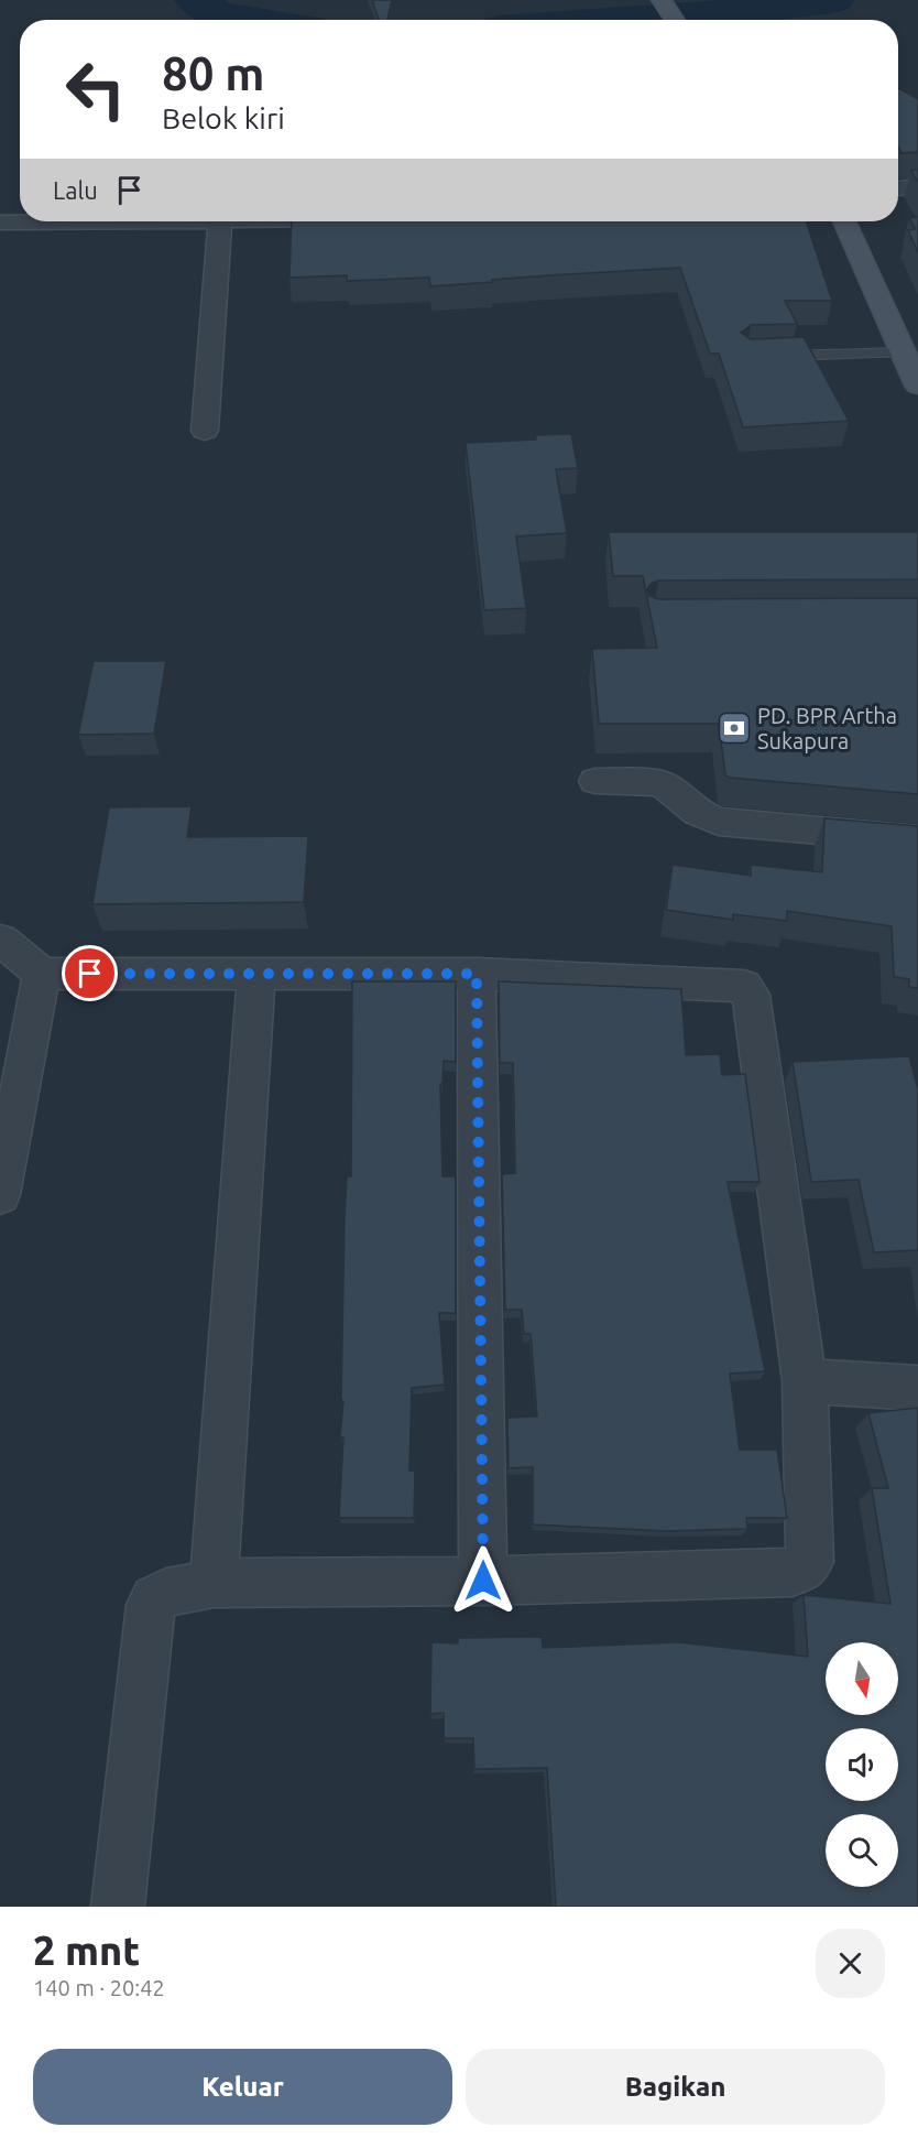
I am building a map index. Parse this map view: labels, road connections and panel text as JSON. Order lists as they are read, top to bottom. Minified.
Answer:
{"places":{"bank":["PD. BPR Artha Sukapura"]},"north":"bottom","page":{"turn":["80 m","Belok kiri"],"then":"Lalu","heading":["2 mnt","140 m · 20:42"],"buttons":["Keluar","Bagikan"]}}
